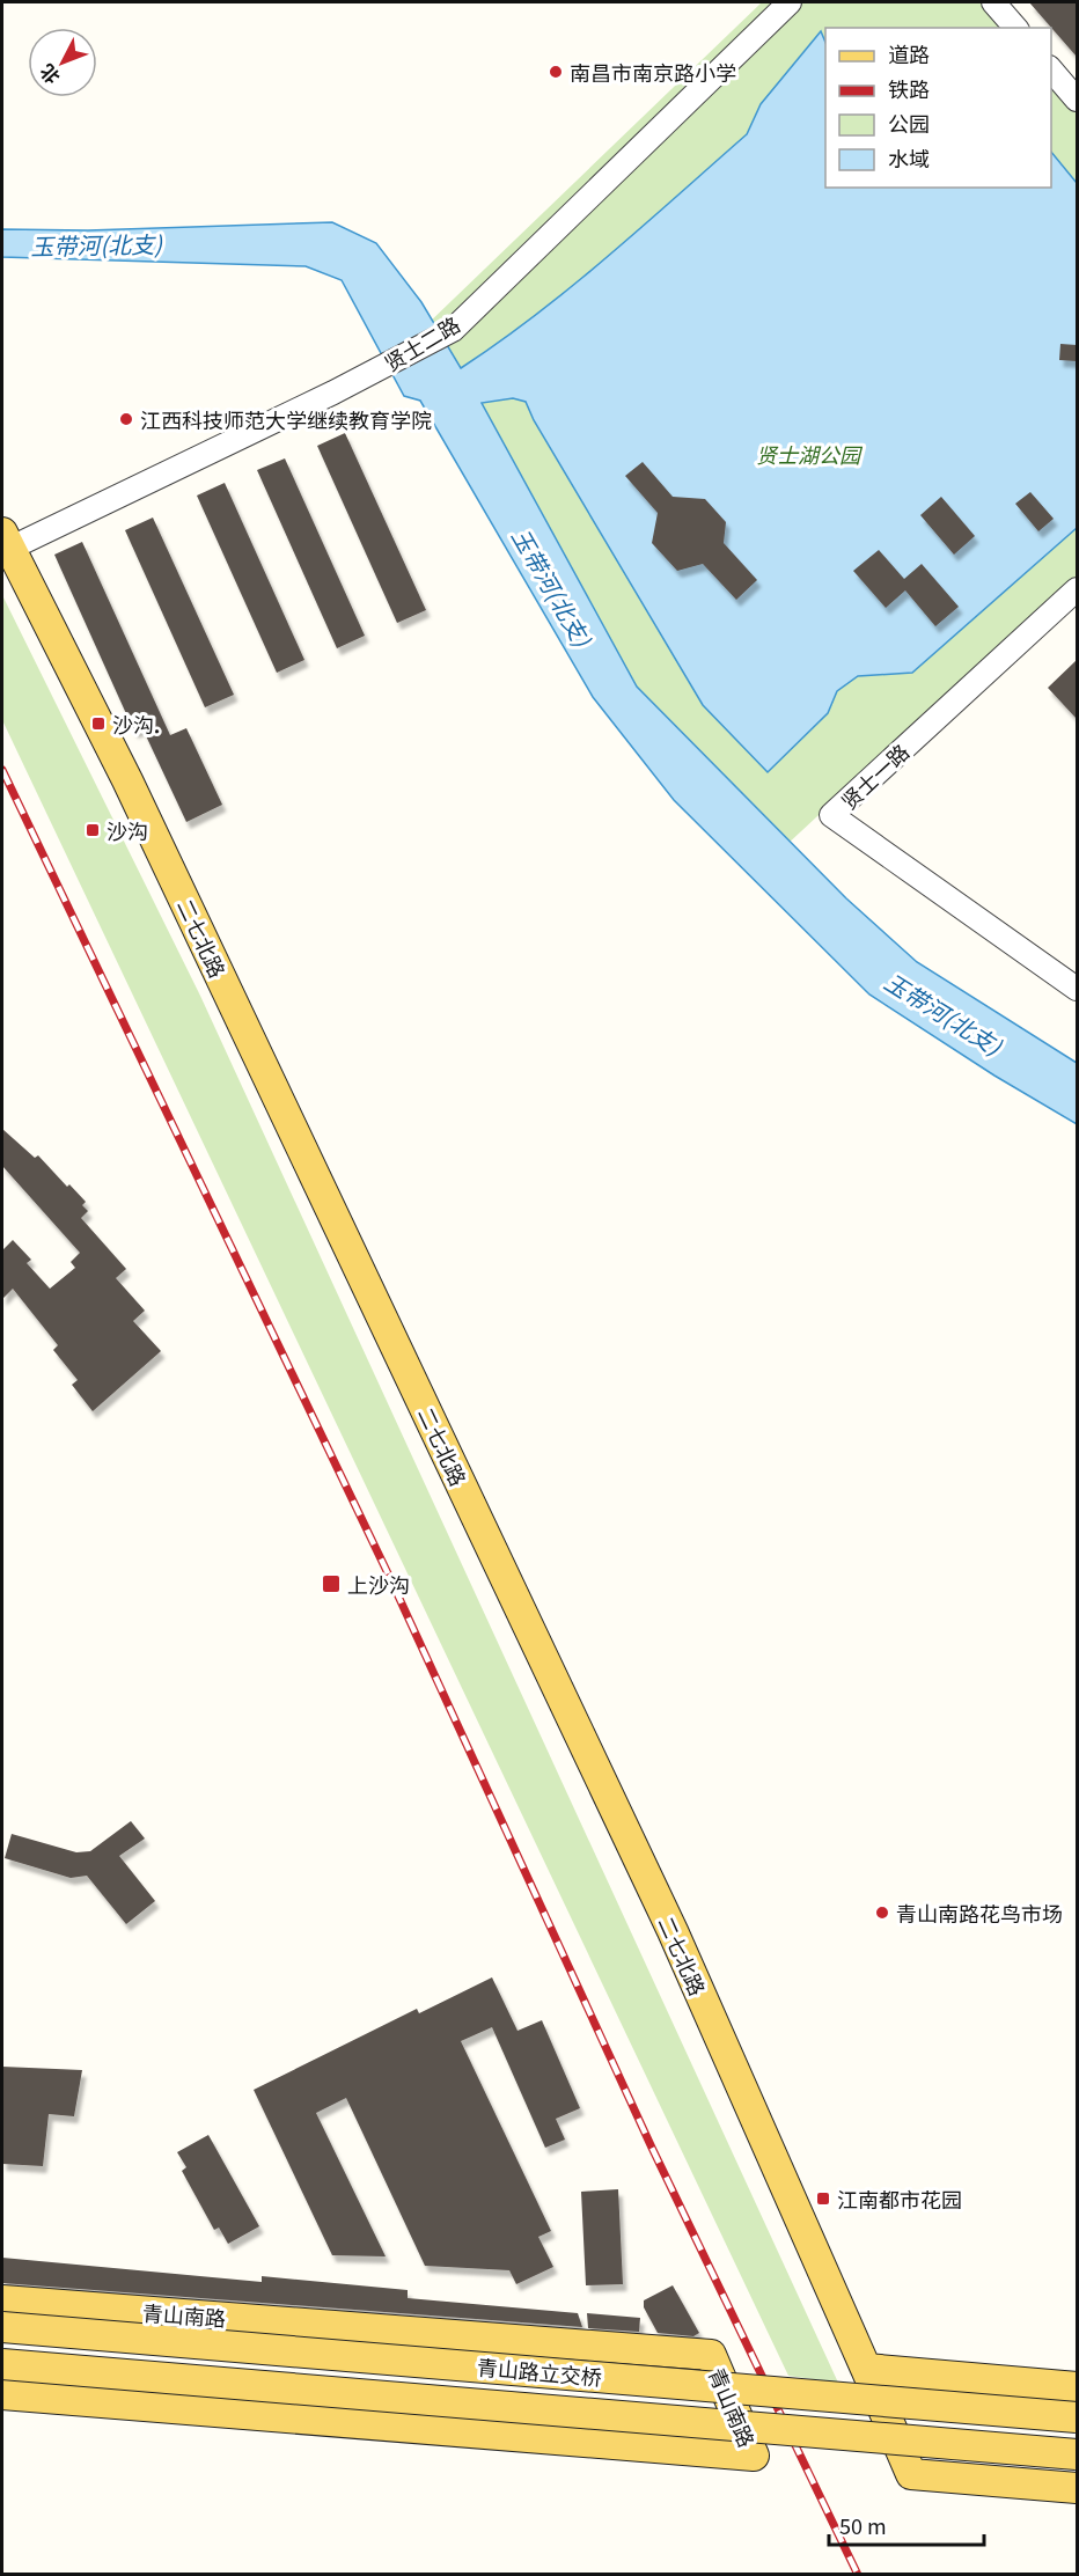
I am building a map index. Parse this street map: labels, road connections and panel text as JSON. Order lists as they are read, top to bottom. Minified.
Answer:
{"streets":{"main road":["二七北路","青山南路","青山路立交桥"],"street":["贤士二路","贤士一路"]},"crossings":[["贤士二路","二七北路"]],"water":["玉带河(北支)"],"parks":["贤士湖公园"],"places":{"other":["南昌市南京路小学","江西科技师范大学继续教育学院","青山南路花鸟市场"],"transit":["沙沟.","沙沟","上沙沟","江南都市花园"]},"legend":["道路","铁路","公园","水域"],"scale_bar":"50 m","north":"bottom left"}
